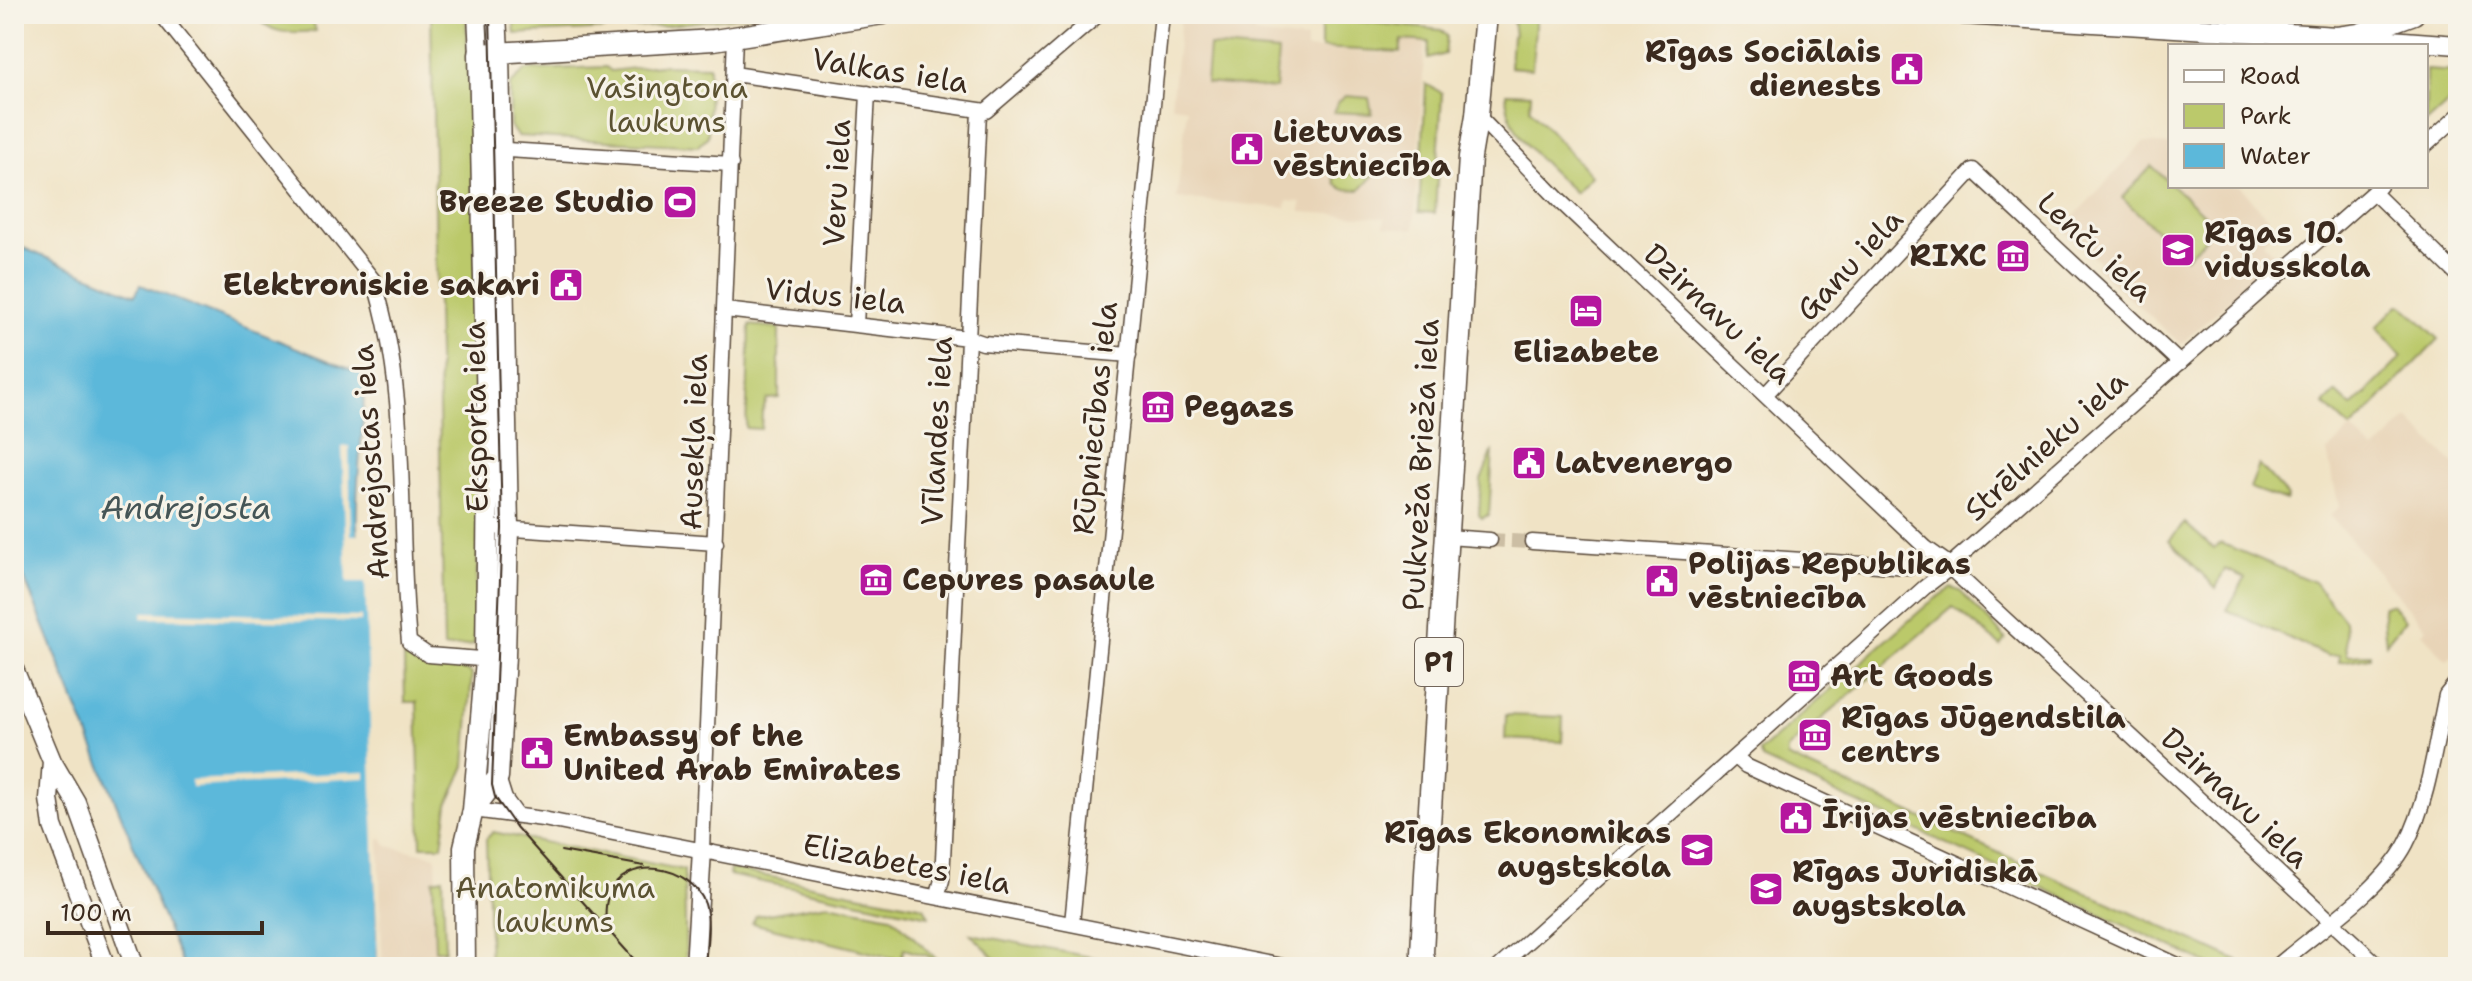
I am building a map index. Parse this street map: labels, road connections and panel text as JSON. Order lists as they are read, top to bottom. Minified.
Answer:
{"streets":{"main road":["Eksporta iela","Pulkveža Brieža iela","P1"],"street":["Valkas iela","Veru iela","Lenču iela","Ganu iela","Vidus iela","Dzirnavu iela","Rūpniecības iela","Vīlandes iela","Ausekļa iela","Strēlnieku iela","Andrejostas iela","Elizabetes iela"]},"crossings":[["Valkas iela","Veru iela"],["Valkas iela","Vīlandes iela"],["Valkas iela","Ausekļa iela"],["Veru iela","Vidus iela"],["Lenču iela","Ganu iela"],["Lenču iela","Strēlnieku iela"],["Ganu iela","Dzirnavu iela"],["Vidus iela","Rūpniecības iela"],["Vidus iela","Vīlandes iela"],["Vidus iela","Ausekļa iela"],["Dzirnavu iela","Strēlnieku iela"],["Dzirnavu iela","Pulkveža Brieža iela"],["Eksporta iela","Andrejostas iela"],["Eksporta iela","Elizabetes iela"],["Rūpniecības iela","Elizabetes iela"],["Vīlandes iela","Elizabetes iela"],["Ausekļa iela","Elizabetes iela"]],"water":["Andrejosta"],"parks":["Vašingtona laukums","Anatomikuma laukums"],"places":{"public building":["Rīgas Sociālais dienests","Lietuvas vēstniecība","Elektroniskie sakari","Latvenergo","Polijas Republikas vēstniecība","Embassy of the United Arab Emirates","Īrijas vēstniecība"],"sports":["Breeze Studio"],"school or university":["Rīgas 10. vidusskola","Rīgas Ekonomikas augstskola","Rīgas Juridiskā augstskola"],"museum":["RIXC","Pegazs","Cepures pasaule","Art Goods","Rīgas Jūgendstila centrs"],"hotel":["Elizabete"]},"legend":["Road","Park","Water"],"scale_bar":"100 m"}
